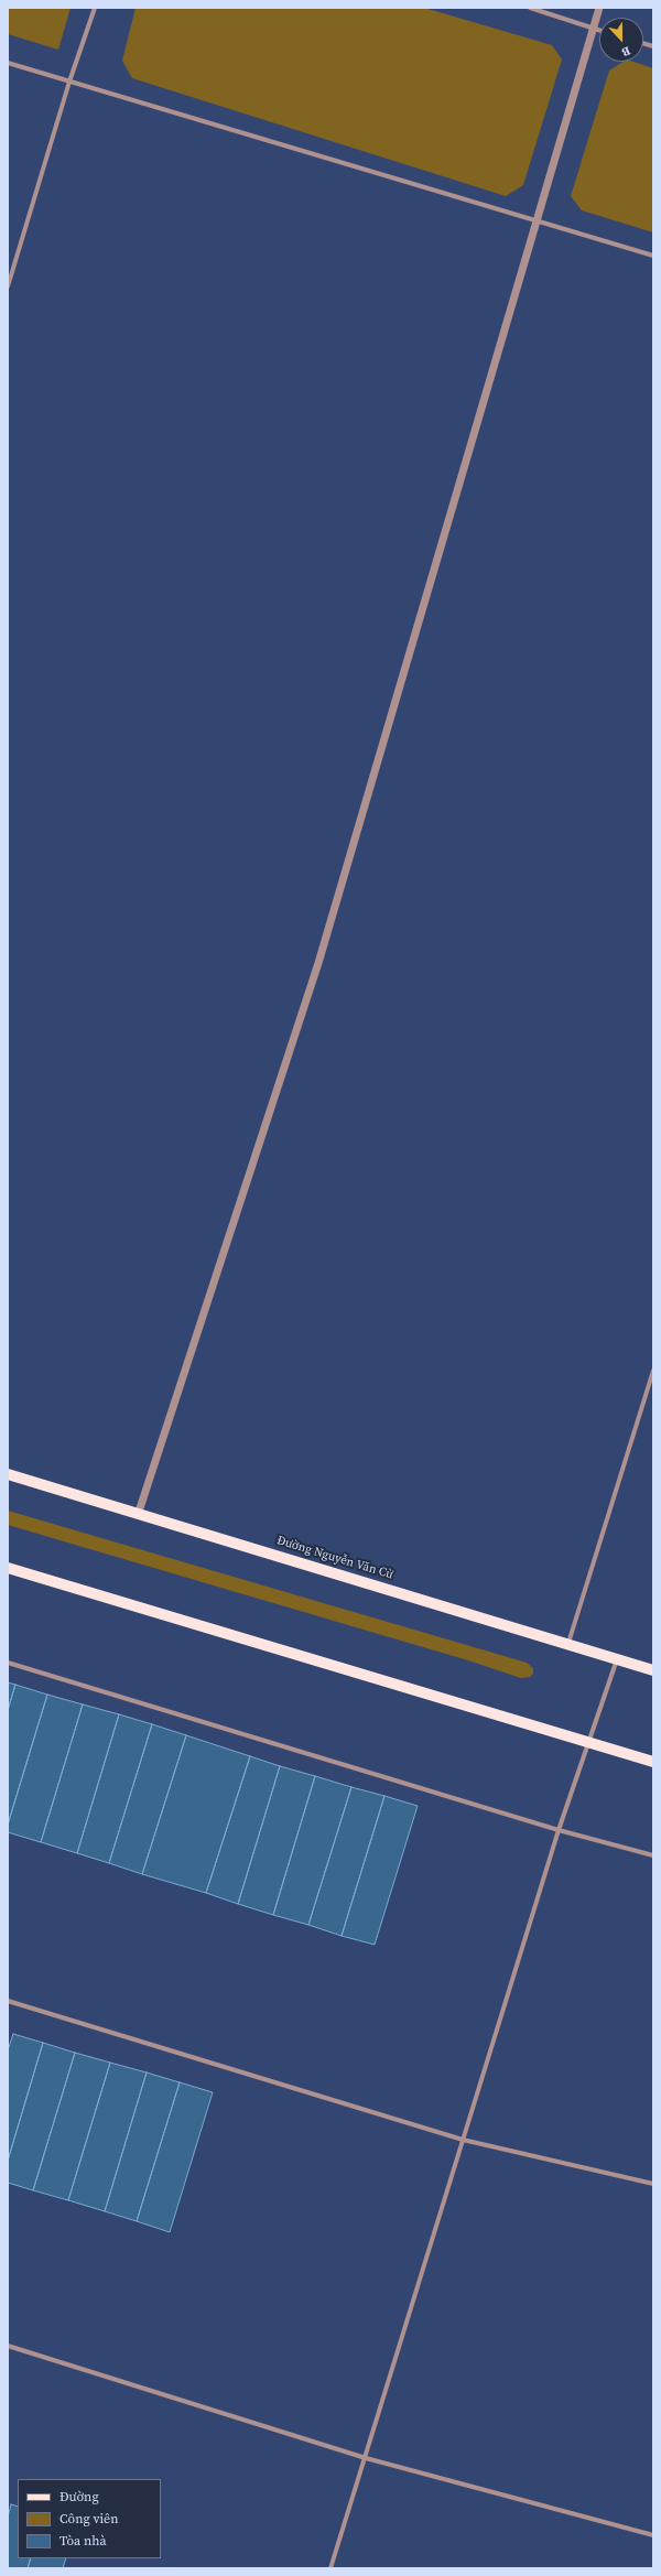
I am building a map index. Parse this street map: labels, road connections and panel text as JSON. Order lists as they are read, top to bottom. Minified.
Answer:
{"streets":{"main road":["Đường Nguyễn Văn Cừ"]},"legend":["Đường","Công viên","Tòa nhà"],"north":"bottom"}
